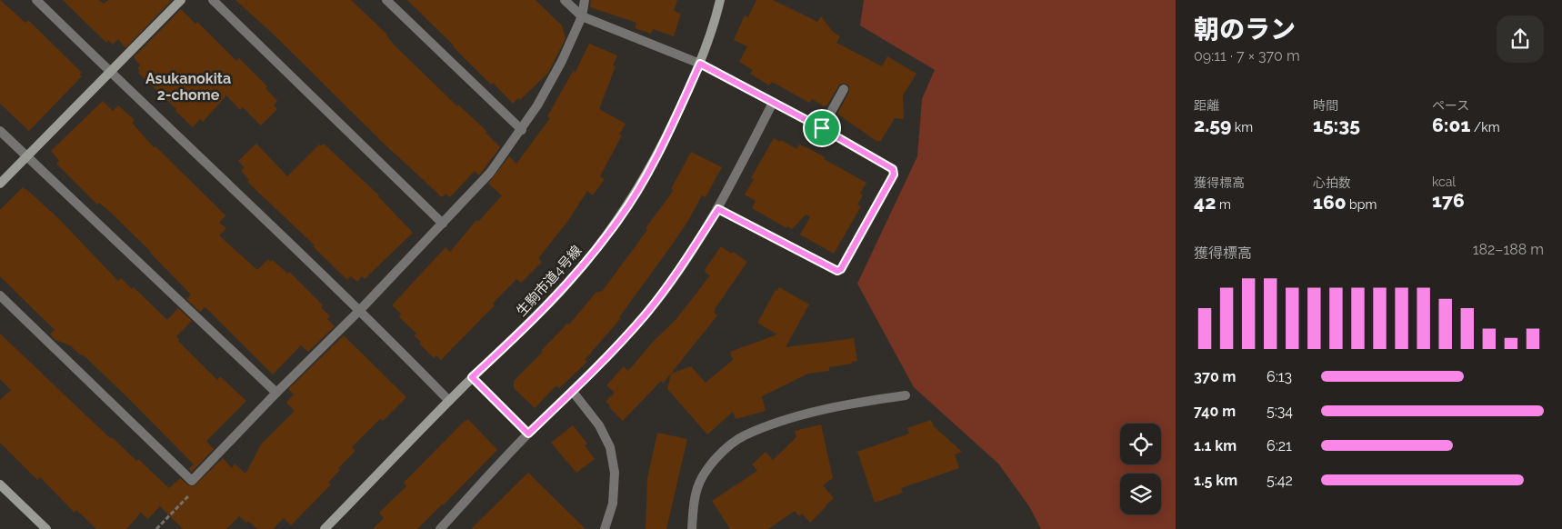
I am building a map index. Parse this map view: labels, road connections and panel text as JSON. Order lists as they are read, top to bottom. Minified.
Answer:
{"streets":{"street":["生駒市道4号線"]},"districts":["Asukanokita 2-chome"],"page":{"heading":["朝のラン","09:11 · 7 × 370 m"],"stats":[["距離","2.59 km"],["時間","15:35"],["ペース","6:01 /km"],["獲得標高","42 m"],["心拍数","160 bpm"],["kcal","176"]],"chart":["獲得標高","182–188 m"],"list":[{"name":"370 m","note":"6:13"},{"name":"740 m","note":"5:34"},{"name":"1.1 km","note":"6:21"},{"name":"1.5 km","note":"5:42"}]}}
